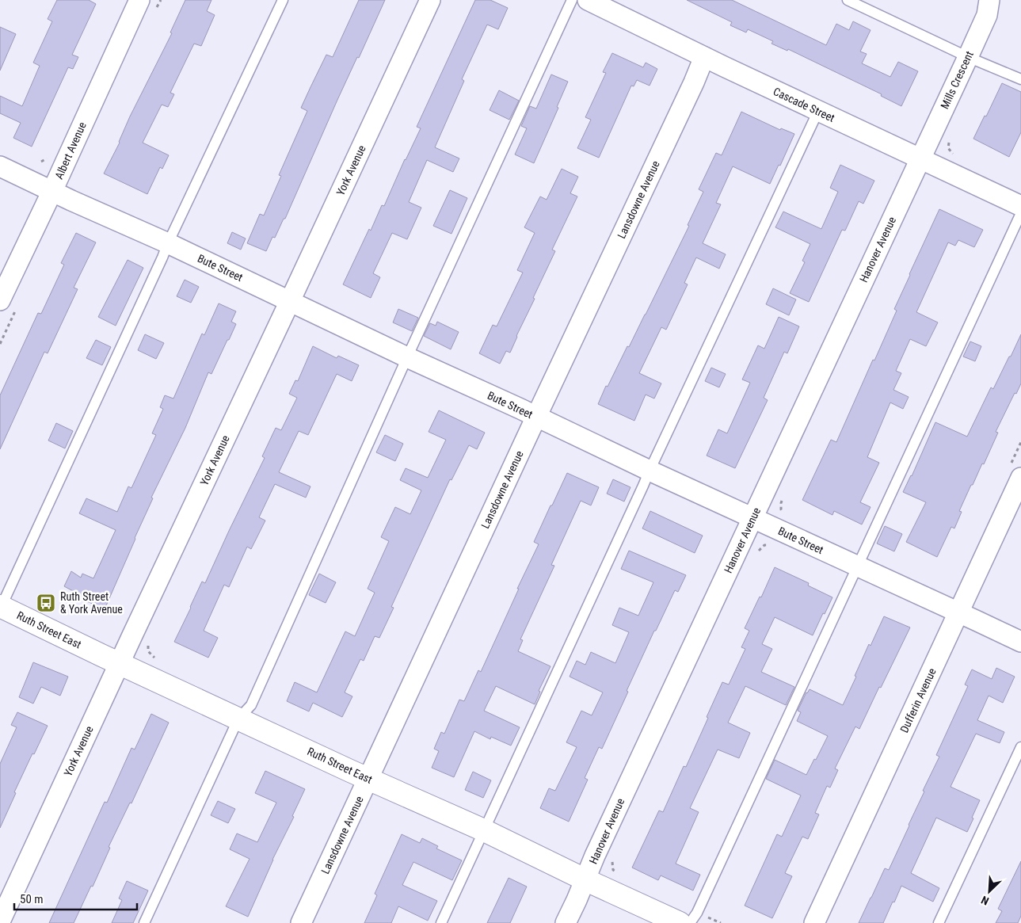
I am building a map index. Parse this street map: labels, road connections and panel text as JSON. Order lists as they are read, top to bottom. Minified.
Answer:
{"streets":{"street":["Mills Crescent","Cascade Street","Albert Avenue","York Avenue","Lansdowne Avenue","Hanover Avenue","Bute Street","Ruth Street East","Dufferin Avenue"]},"crossings":[["Mills Crescent","Cascade Street"],["Mills Crescent","Hanover Avenue"],["Cascade Street","Lansdowne Avenue"],["Cascade Street","Hanover Avenue"],["Albert Avenue","Bute Street"],["York Avenue","Bute Street"],["York Avenue","Ruth Street East"],["Lansdowne Avenue","Bute Street"],["Lansdowne Avenue","Ruth Street East"],["Hanover Avenue","Bute Street"],["Hanover Avenue","Ruth Street East"],["Bute Street","Dufferin Avenue"]],"places":{"bus stop":["Ruth Street & York Avenue"]},"scale_bar":"50 m","north":"bottom left"}
